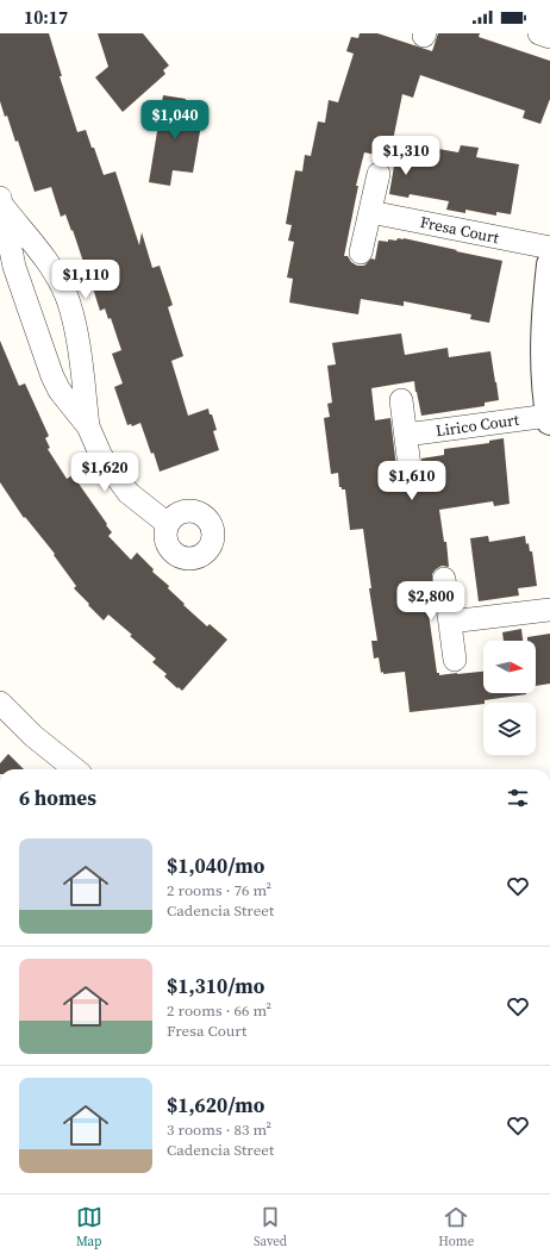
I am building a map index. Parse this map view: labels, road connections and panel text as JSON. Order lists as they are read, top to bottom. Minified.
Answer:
{"streets":{"street":["Fresa Court","Lirico Court"]},"north":"right","page":{"status":"10:17","price":["$1,040","$1,310","$1,110","$1,620","$1,610","$2,800"],"heading":"6 homes","list":[{"name":"$1,040/mo","note":"2 rooms · 76 m² · Cadencia Street"},{"name":"$1,310/mo","note":"2 rooms · 66 m² · Fresa Court"},{"name":"$1,620/mo","note":"3 rooms · 83 m² · Cadencia Street"}],"tabs":["Map","Saved","Home"]}}
